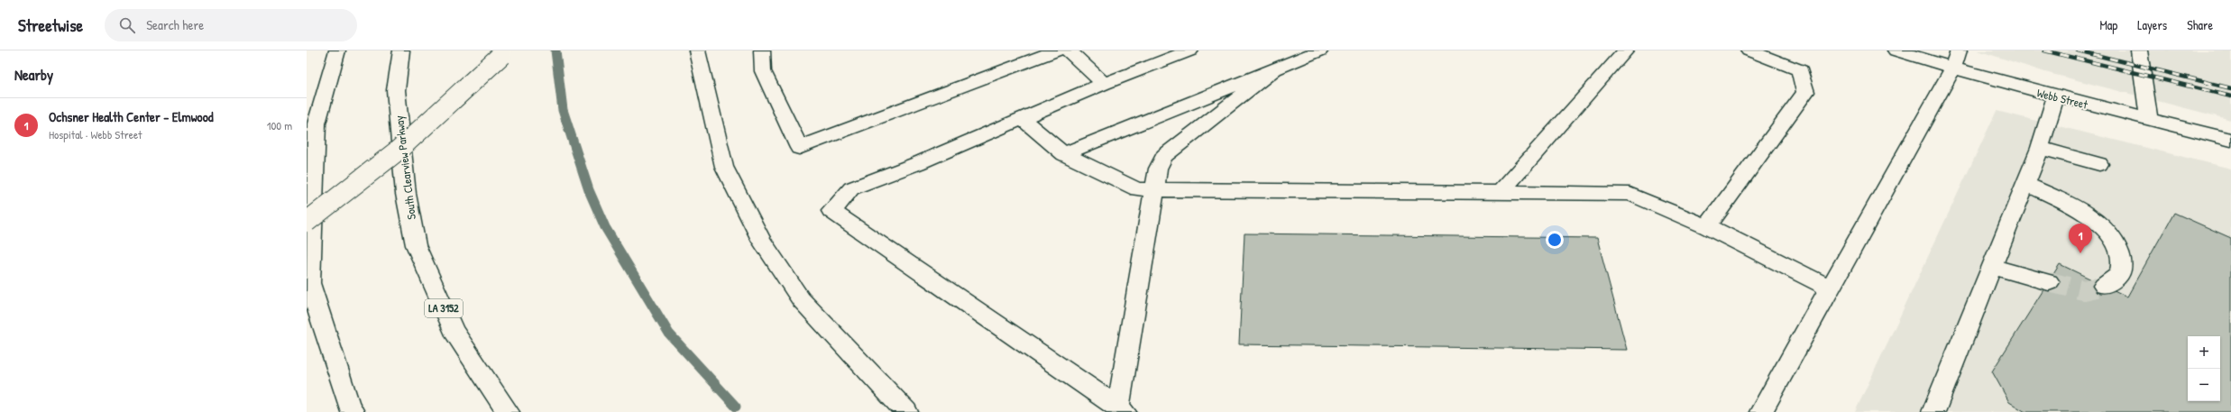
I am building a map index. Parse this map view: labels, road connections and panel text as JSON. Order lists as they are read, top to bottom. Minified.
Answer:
{"streets":{"main road":["Webb Street","South Clearview Parkway","LA 3152"]},"page":{"header":"Streetwise","search":"Search here","nav":["Map","Layers","Share"],"heading":"Nearby","list":[{"mark":"1","name":"Ochsner Health Center - Elmwood","note":"Hospital · Webb Street","value":"100 m"}],"pins":"1","map_buttons":["+","−"]}}
